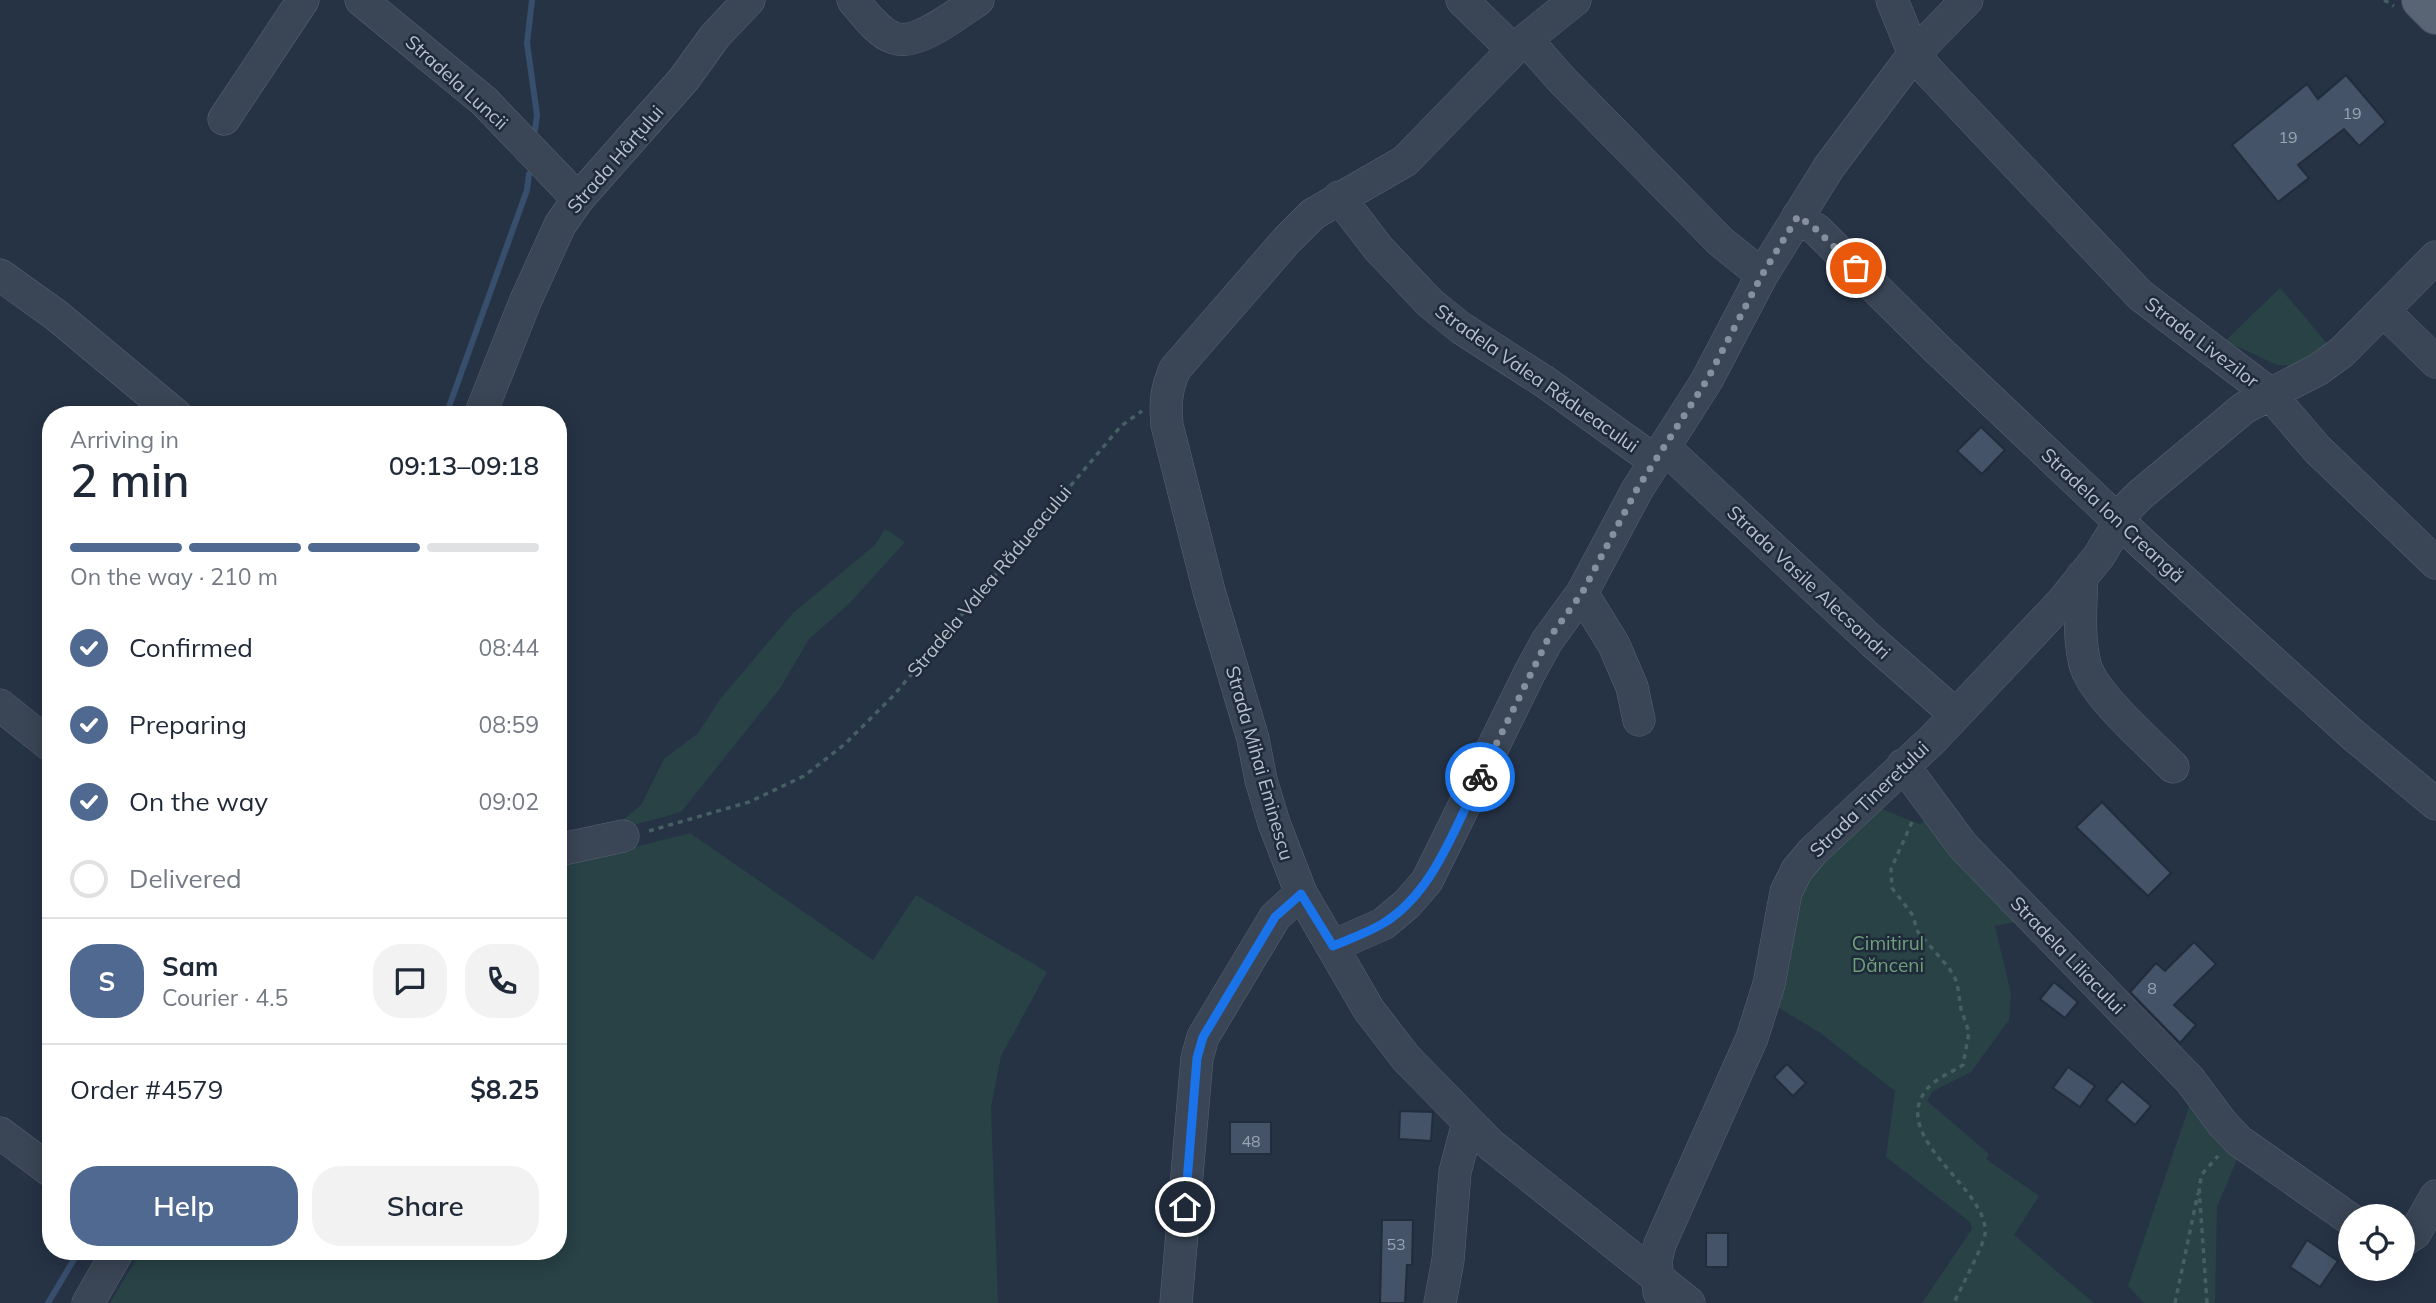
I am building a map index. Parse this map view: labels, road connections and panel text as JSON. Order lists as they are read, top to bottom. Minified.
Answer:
{"streets":{"street":["Stradela Luncii","Strada Hârțului","Strada Livezilor","Stradela Valea Rădueacului","Stradela Ion Creangă","Strada Vasile Alecsandri","Strada Mihai Eminescu","Strada Tineretului","Stradela Liliacului"]},"crossings":[["Stradela Luncii","Strada Hârțului"],["Strada Livezilor","Strada Tineretului"],["Stradela Valea Rădueacului","Strada Vasile Alecsandri"],["Stradela Valea Rădueacului","Strada Mihai Eminescu"],["Stradela Ion Creangă","Strada Tineretului"],["Strada Vasile Alecsandri","Strada Tineretului"],["Strada Mihai Eminescu","Strada Tineretului"],["Strada Tineretului","Stradela Liliacului"]],"parks":["Cimitirul Dănceni"],"house_numbers":["19","19","8","48","53"],"page":{"heading":["2 min","Arriving in","09:13–09:18"],"panel":["Sam","Courier · 4.5","Order #4579","$8.25"],"bar":"On the way · 210 m","list":[["Confirmed","08:44"],["Preparing","08:59"],["On the way","09:02"],"Delivered"],"round":"S","buttons":["Help","Share"]}}
